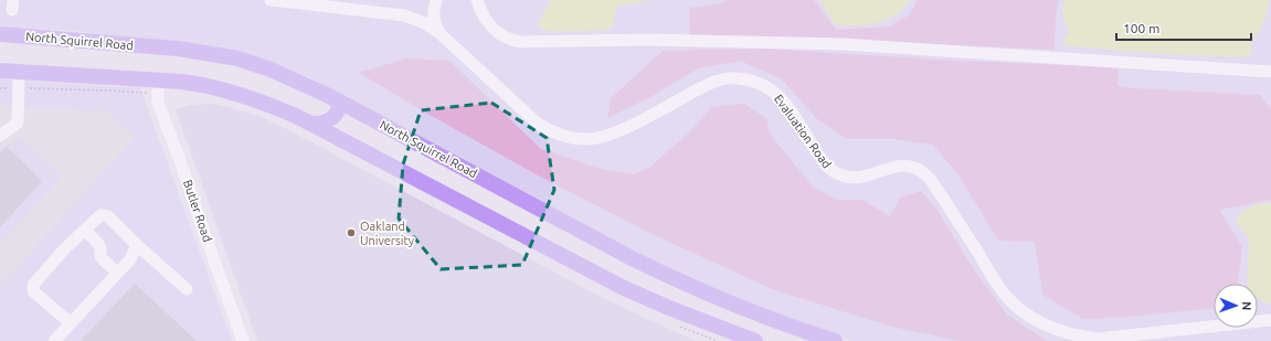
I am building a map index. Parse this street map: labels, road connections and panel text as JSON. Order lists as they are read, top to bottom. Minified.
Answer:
{"streets":{"main road":["North Squirrel Road"],"street":["Evaluation Road","Butler Road"]},"places":["Oakland University"],"scale_bar":"100 m","north":"right"}
